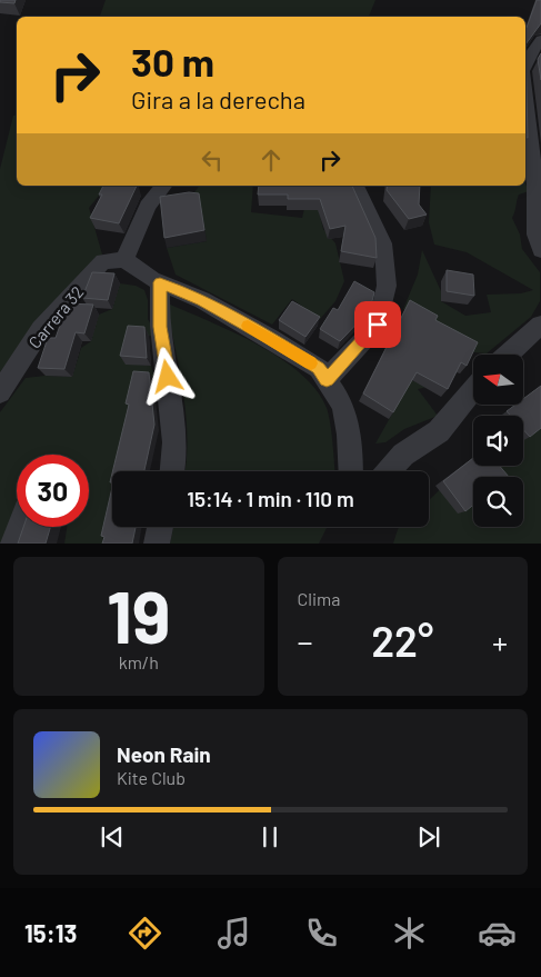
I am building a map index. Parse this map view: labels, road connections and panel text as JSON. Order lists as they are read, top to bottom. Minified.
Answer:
{"streets":{"street":["Carrera 32"]},"north":"left","page":{"turn":["30 m","Gira a la derecha"],"limit":"30","trip":"15:14 · 1 min · 110 m","tile":[["19","km/h"],"Clima"],"heat":["−","22°","+"],"song":["Neon Rain","Kite Club"],"tabs":"15:13"}}
